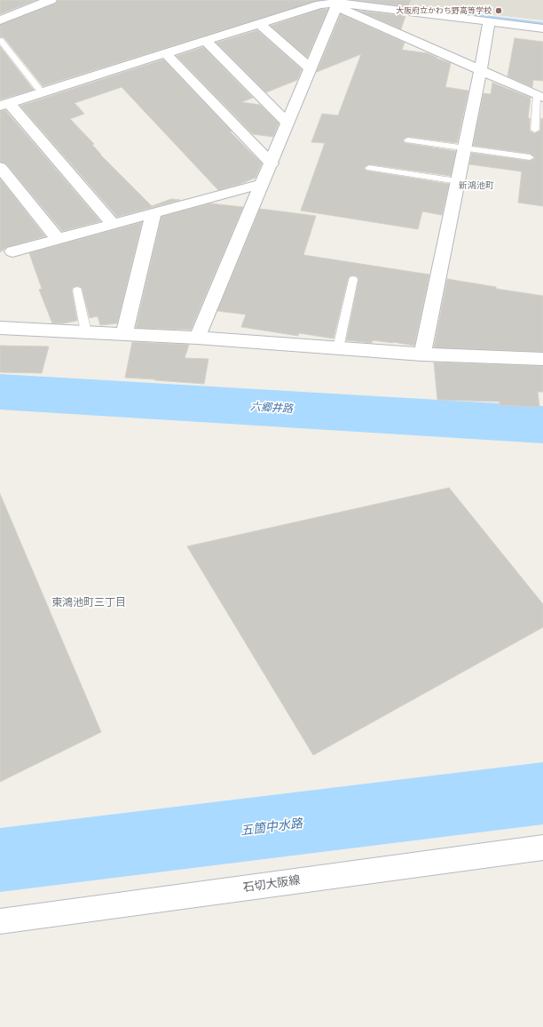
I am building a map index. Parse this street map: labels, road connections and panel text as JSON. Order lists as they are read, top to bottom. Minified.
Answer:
{"streets":{"street":["石切大阪線"]},"districts":["新鴻池町","東鴻池町三丁目"],"water":["六郷井路","五箇中水路"],"places":["大阪府立かわち野高等学校"]}
